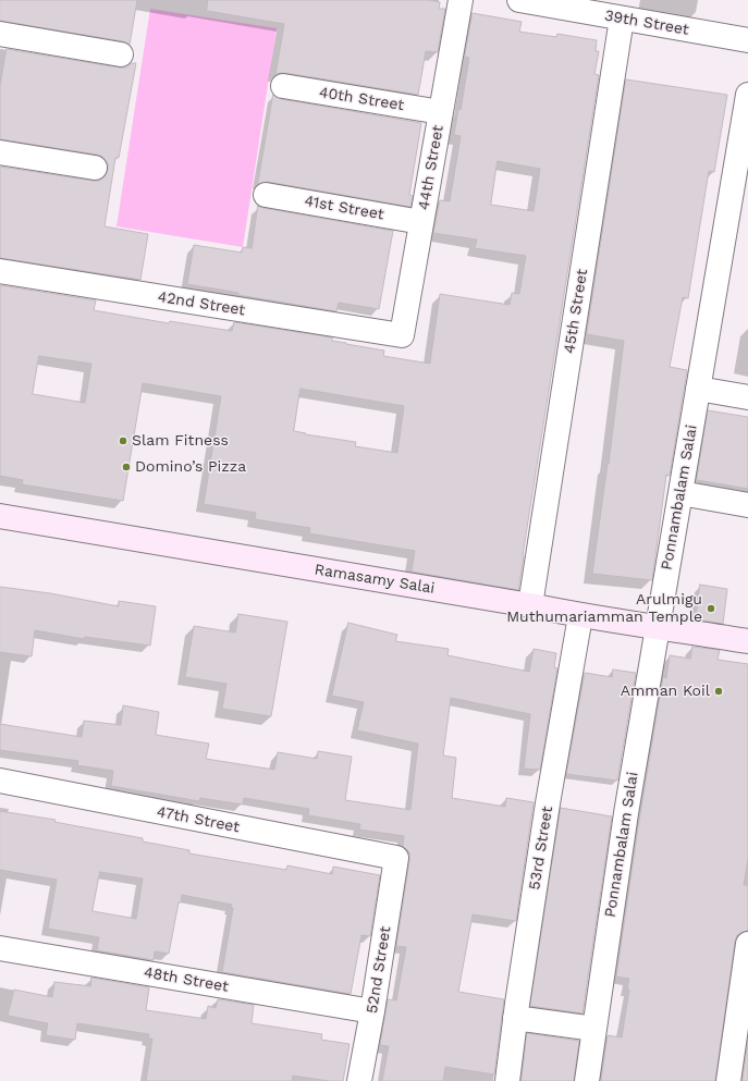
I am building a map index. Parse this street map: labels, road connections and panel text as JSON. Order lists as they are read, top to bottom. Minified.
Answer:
{"streets":{"street":["39th Street","40th Street","44th Street","41st Street","42nd Street","45th Street","Ponnambalam Salai","Ramasamy Salai","47th Street","53rd Street","52nd Street","48th Street"]},"crossings":[["39th Street","45th Street"],["40th Street","44th Street"],["44th Street","41st Street"],["44th Street","42nd Street"],["45th Street","Ramasamy Salai"],["Ponnambalam Salai","Ramasamy Salai"],["Ramasamy Salai","53rd Street"],["47th Street","52nd Street"],["52nd Street","48th Street"]],"places":["Slam Fitness","Domino’s Pizza","Arulmigu Muthumariamman Temple","Amman Koil"]}
